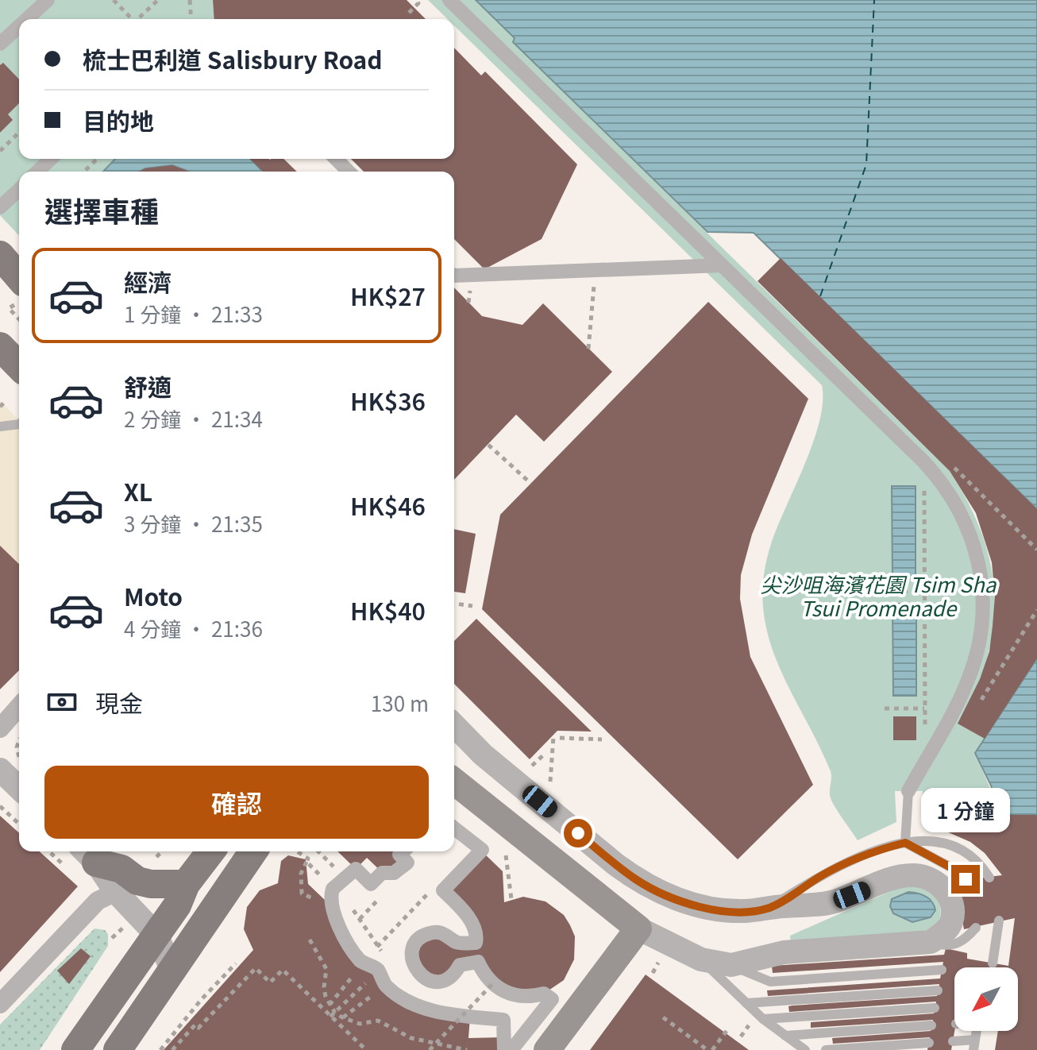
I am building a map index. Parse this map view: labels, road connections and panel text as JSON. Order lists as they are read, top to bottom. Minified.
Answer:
{"parks":["尖沙咀海濱花園 Tsim Sha Tsui Promenade"],"north":"bottom left","page":{"banner":["梳士巴利道 Salisbury Road","目的地"],"heading":"選擇車種","list":[{"name":"經濟","note":"1 分鐘 · 21:33","value":"HK$27"},{"name":"舒適","note":"2 分鐘 · 21:34","value":"HK$36"},{"name":"XL","note":"3 分鐘 · 21:35","value":"HK$46"},{"name":"Moto","note":"4 分鐘 · 21:36","value":"HK$40"}],"pay":["現金","130 m"],"buttons":"確認","bubble":"1 分鐘"}}
